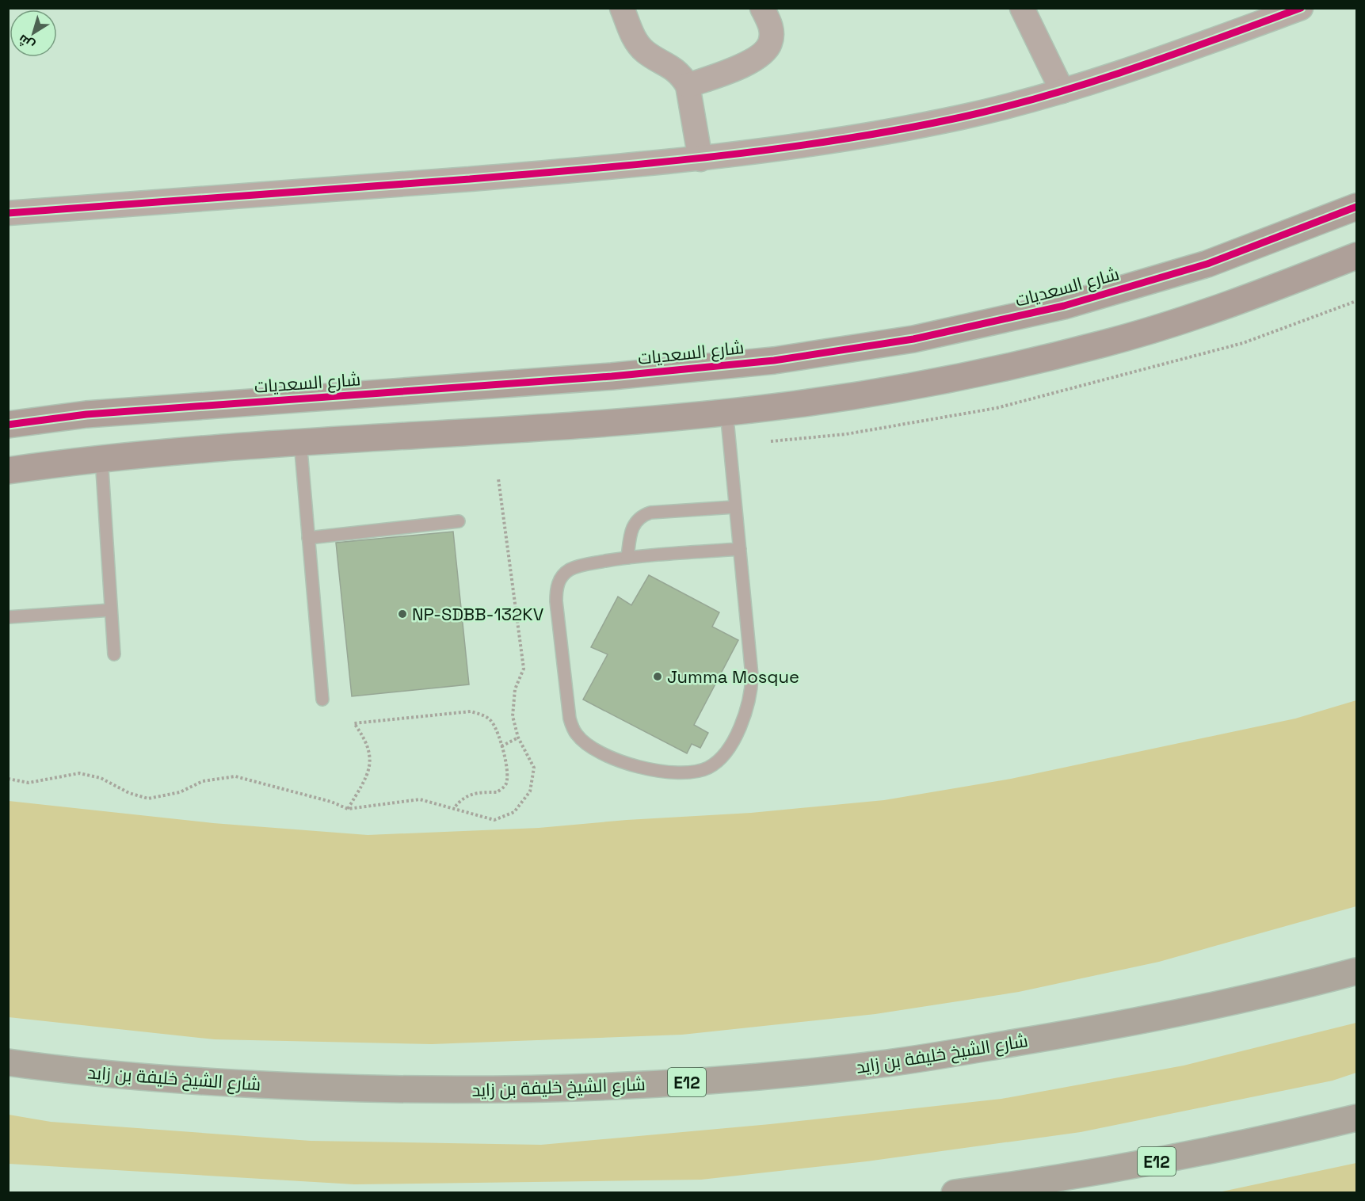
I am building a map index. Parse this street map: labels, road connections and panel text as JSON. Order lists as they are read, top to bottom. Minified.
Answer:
{"streets":{"highway":["شارع الشيخ خليفة بن زايد","E12"],"street":["شارع السعديات"]},"places":["NP-SDBB-132KV","Jumma Mosque"],"north":"bottom left"}
